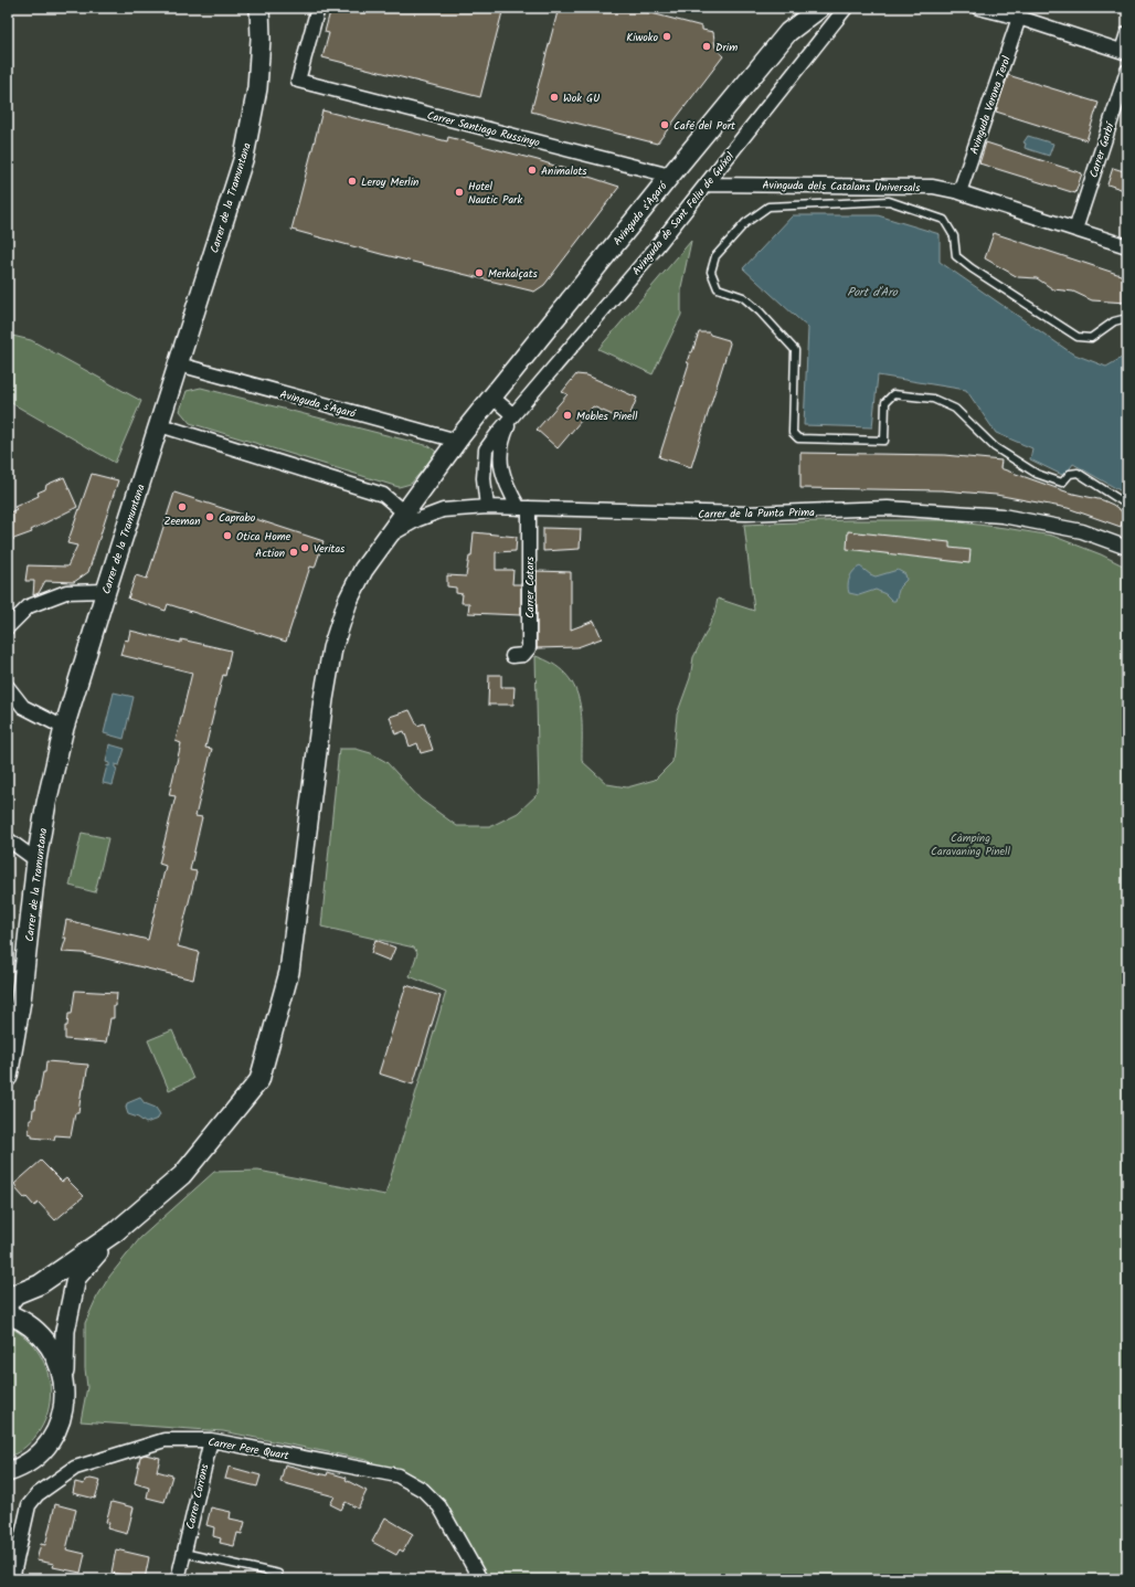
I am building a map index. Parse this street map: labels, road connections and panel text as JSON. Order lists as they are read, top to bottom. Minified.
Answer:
{"streets":{"main road":["Carrer de la Tramuntana","Avinguda s'Agaró"],"street":["Avinguda Verona Terol","Carrer Santiago Russinyo","Carrer Garbí","Avinguda dels Catalans Universals","Avinguda de Sant Feliu de Guíxol","Carrer de la Punta Prima","Carrer Catars","Carrer Pere Quart","Carrer Corrons"]},"crossings":[["Avinguda Verona Terol","Avinguda dels Catalans Universals"],["Carrer Santiago Russinyo","Avinguda s'Agaró"],["Carrer Garbí","Avinguda dels Catalans Universals"],["Avinguda dels Catalans Universals","Avinguda de Sant Feliu de Guíxol"],["Carrer de la Tramuntana","Avinguda s'Agaró"],["Avinguda s'Agaró","Carrer de la Punta Prima"],["Avinguda de Sant Feliu de Guíxol","Carrer de la Punta Prima"],["Avinguda de Sant Feliu de Guíxol","Carrer Catars"],["Carrer de la Punta Prima","Carrer Catars"],["Carrer Pere Quart","Carrer Corrons"]],"water":["Port d'Aro"],"parks":["Càmping Caravaning Pinell"],"places":["Kiwoko","Drim","Wok GU","Café del Port","Animalots","Leroy Merlin","Hotel Nautic Park","Merkalçats","Mobles Pinell","Zeeman","Caprabo","Otica Home","Veritas","Action"]}
